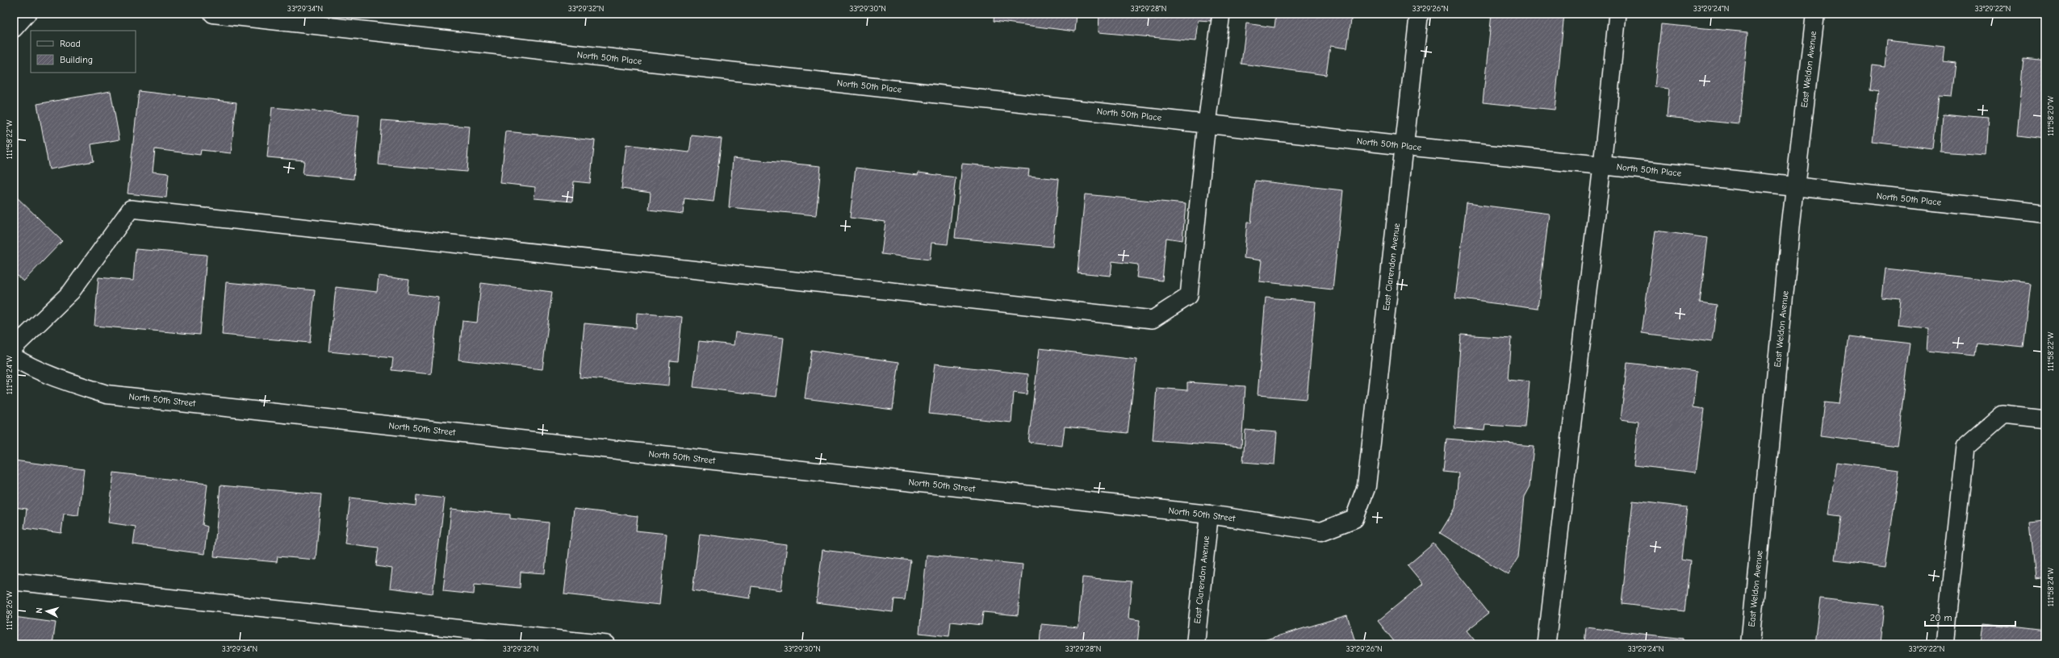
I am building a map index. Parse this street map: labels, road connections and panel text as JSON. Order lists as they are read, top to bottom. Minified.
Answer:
{"streets":{"street":["North 50th Place","East Weldon Avenue","East Clarendon Avenue","North 50th Street"]},"crossings":[["North 50th Place","East Weldon Avenue"],["North 50th Place","East Clarendon Avenue"],["East Clarendon Avenue","North 50th Street"]],"legend":["Road","Building"],"scale_bar":"20 m","north":"left","coordinates":["33°29'34\"N","33°29'32\"N","33°29'30\"N","33°29'28\"N","33°29'26\"N","33°29'24\"N","33°29'22\"N","111°58'20\"W","111°58'22\"W","111°58'24\"W","111°58'26\"W"]}
